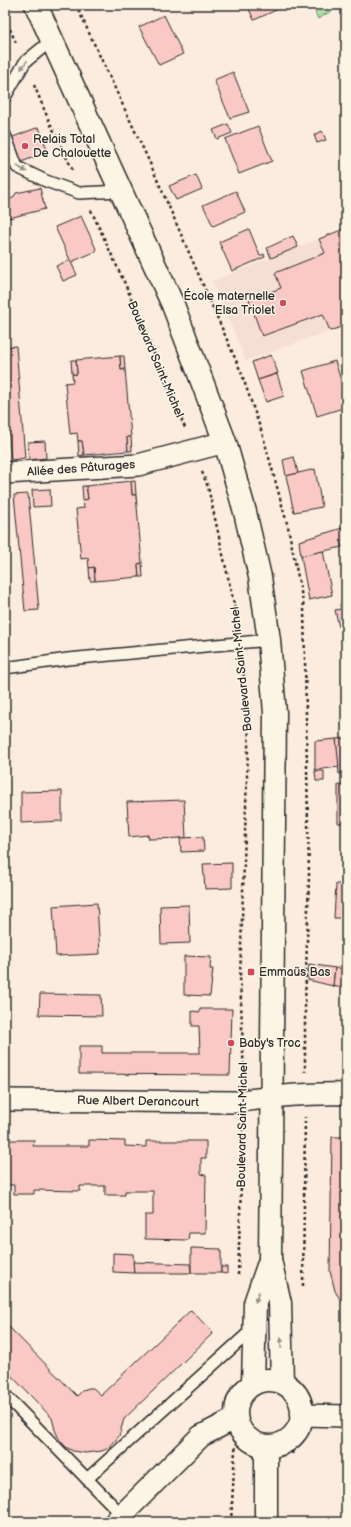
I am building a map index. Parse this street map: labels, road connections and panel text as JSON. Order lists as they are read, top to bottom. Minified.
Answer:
{"streets":{"street":["Allée des Pâturages","Rue Albert Derancourt"],"path":["Boulevard Saint-Michel"]},"crossings":[["Boulevard Saint-Michel","Allée des Pâturages"],["Boulevard Saint-Michel","Rue Albert Derancourt"]],"places":{"other":["Relais Total De Chalouette","École maternelle Elsa Triolet","Baby's Troc"],"transit":["Emmaüs Bas"]}}
